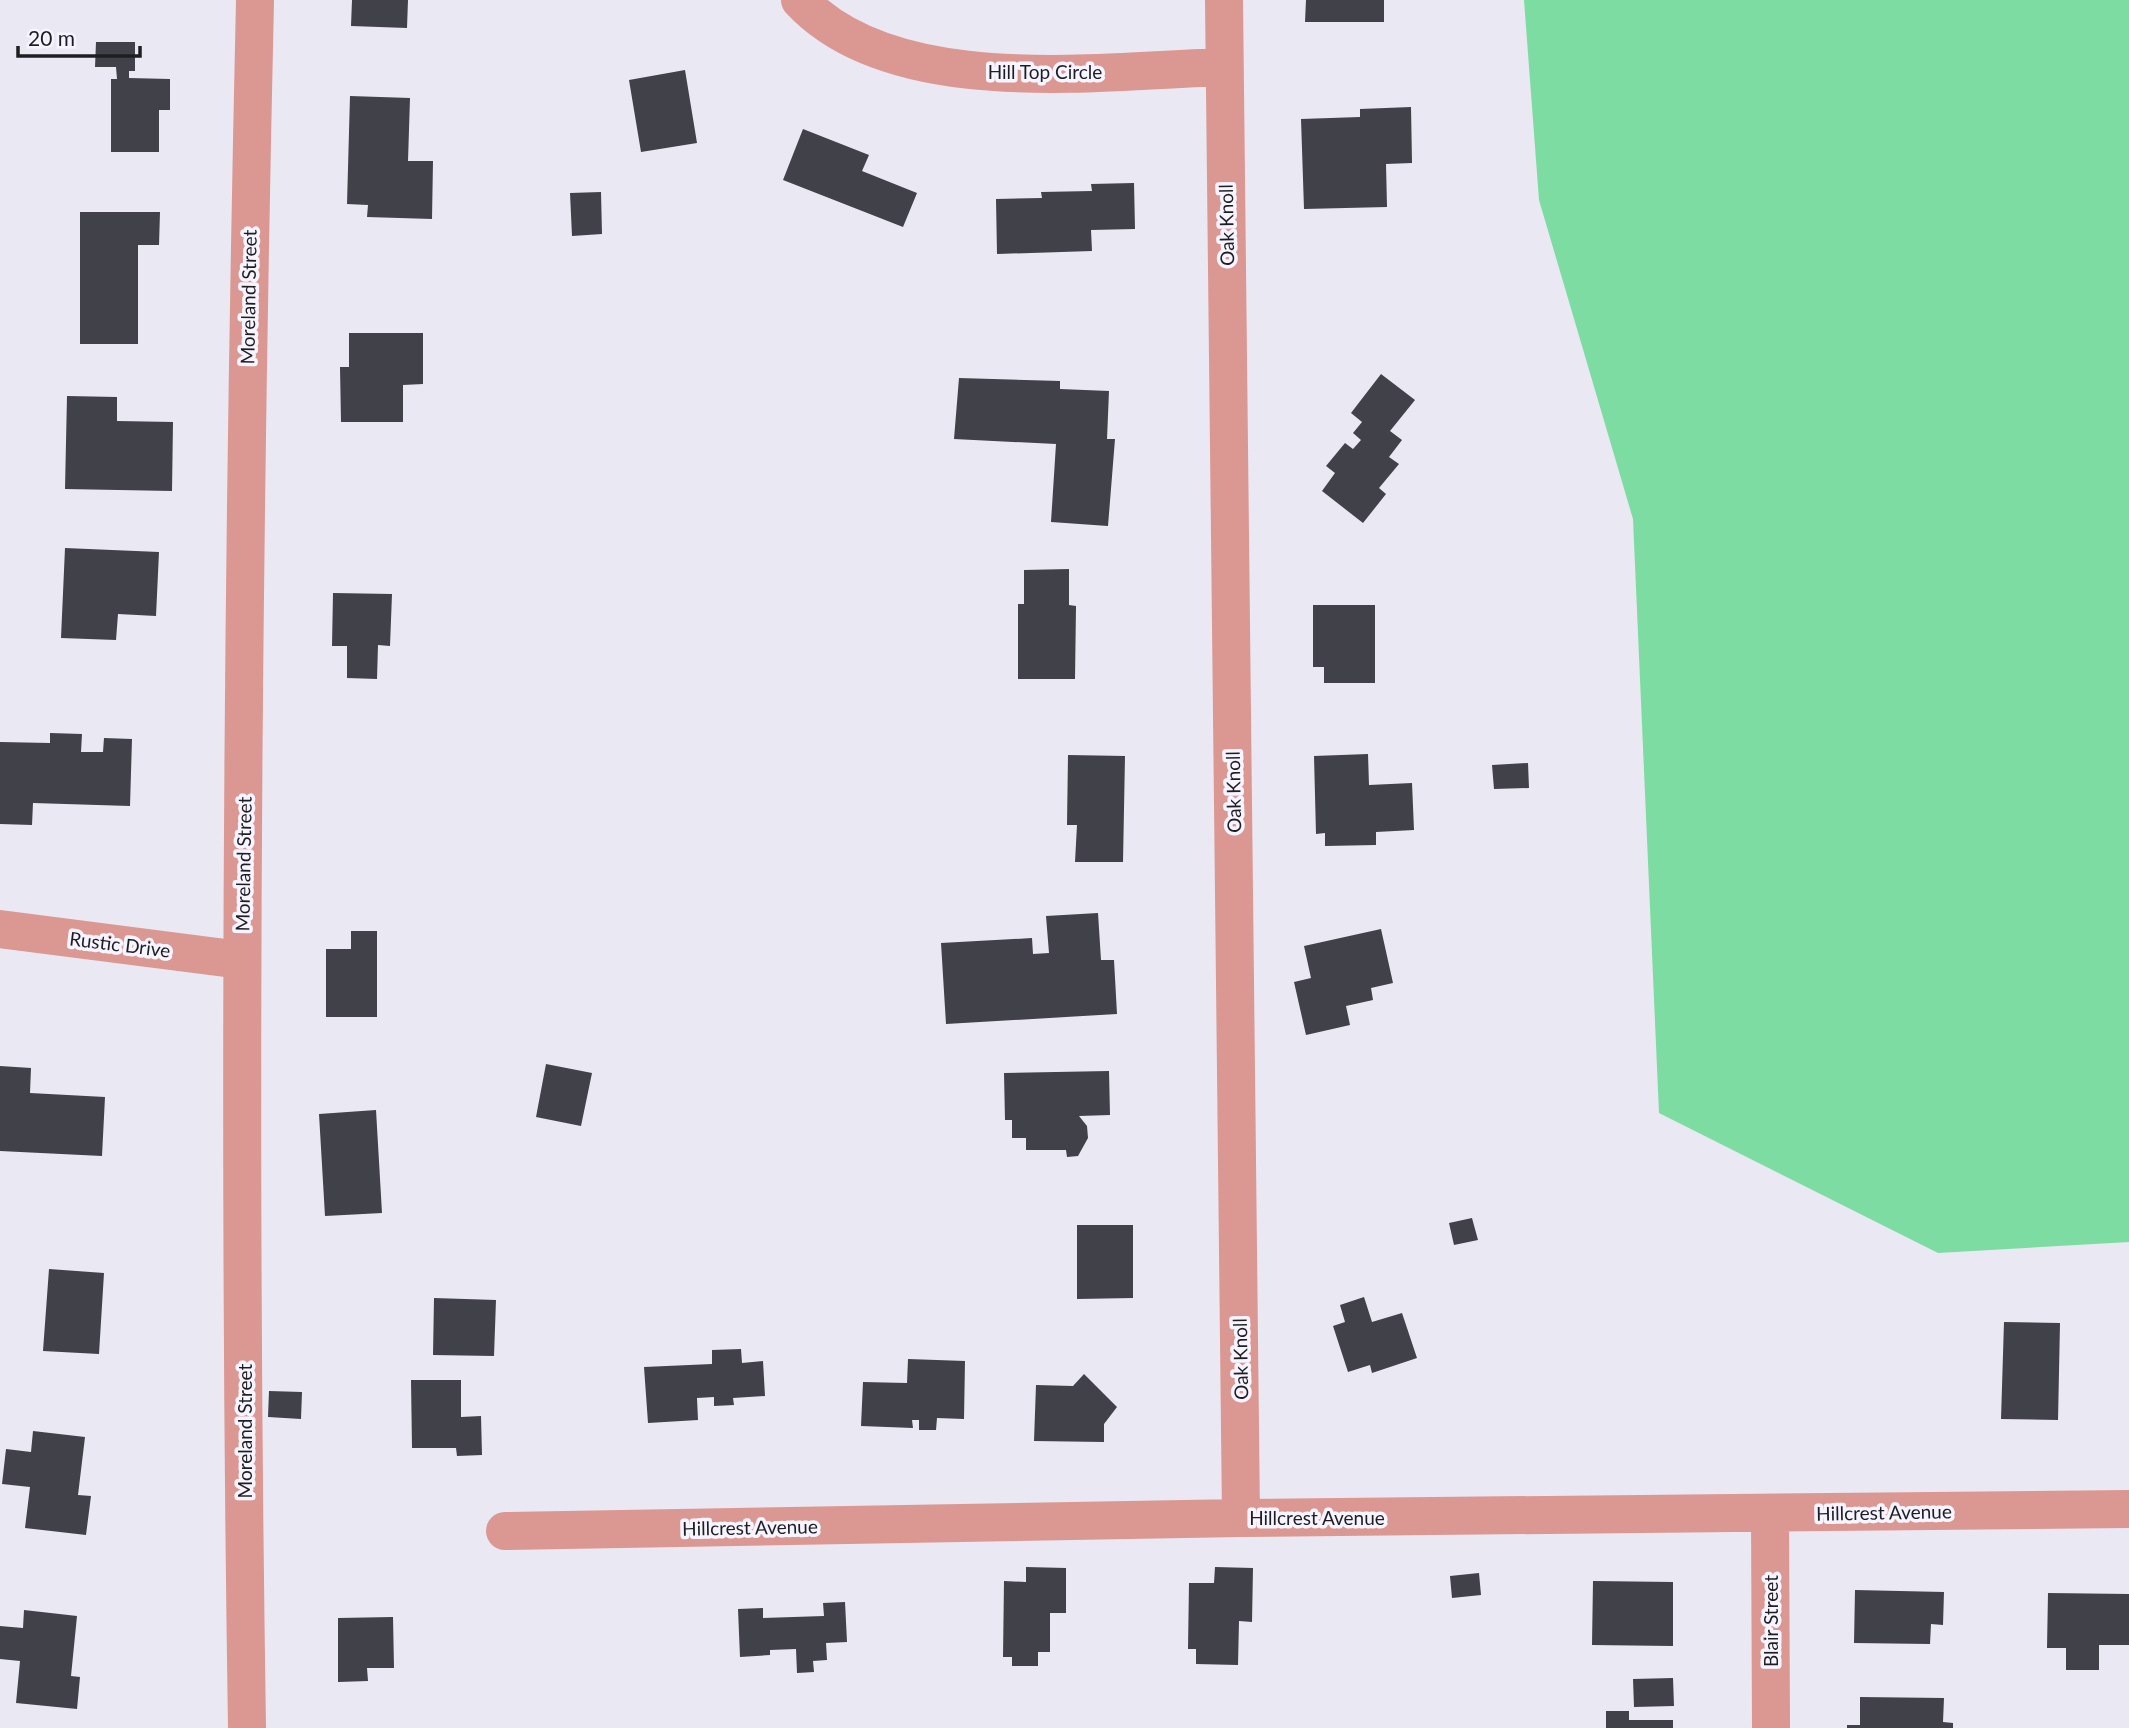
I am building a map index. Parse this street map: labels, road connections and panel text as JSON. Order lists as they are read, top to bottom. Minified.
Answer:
{"streets":{"street":["Hill Top Circle","Oak Knoll","Moreland Street","Rustic Drive","Hillcrest Avenue","Blair Street"]},"crossings":[["Hill Top Circle","Oak Knoll"],["Oak Knoll","Hillcrest Avenue"],["Moreland Street","Rustic Drive"],["Hillcrest Avenue","Blair Street"]],"scale_bar":"20 m"}
